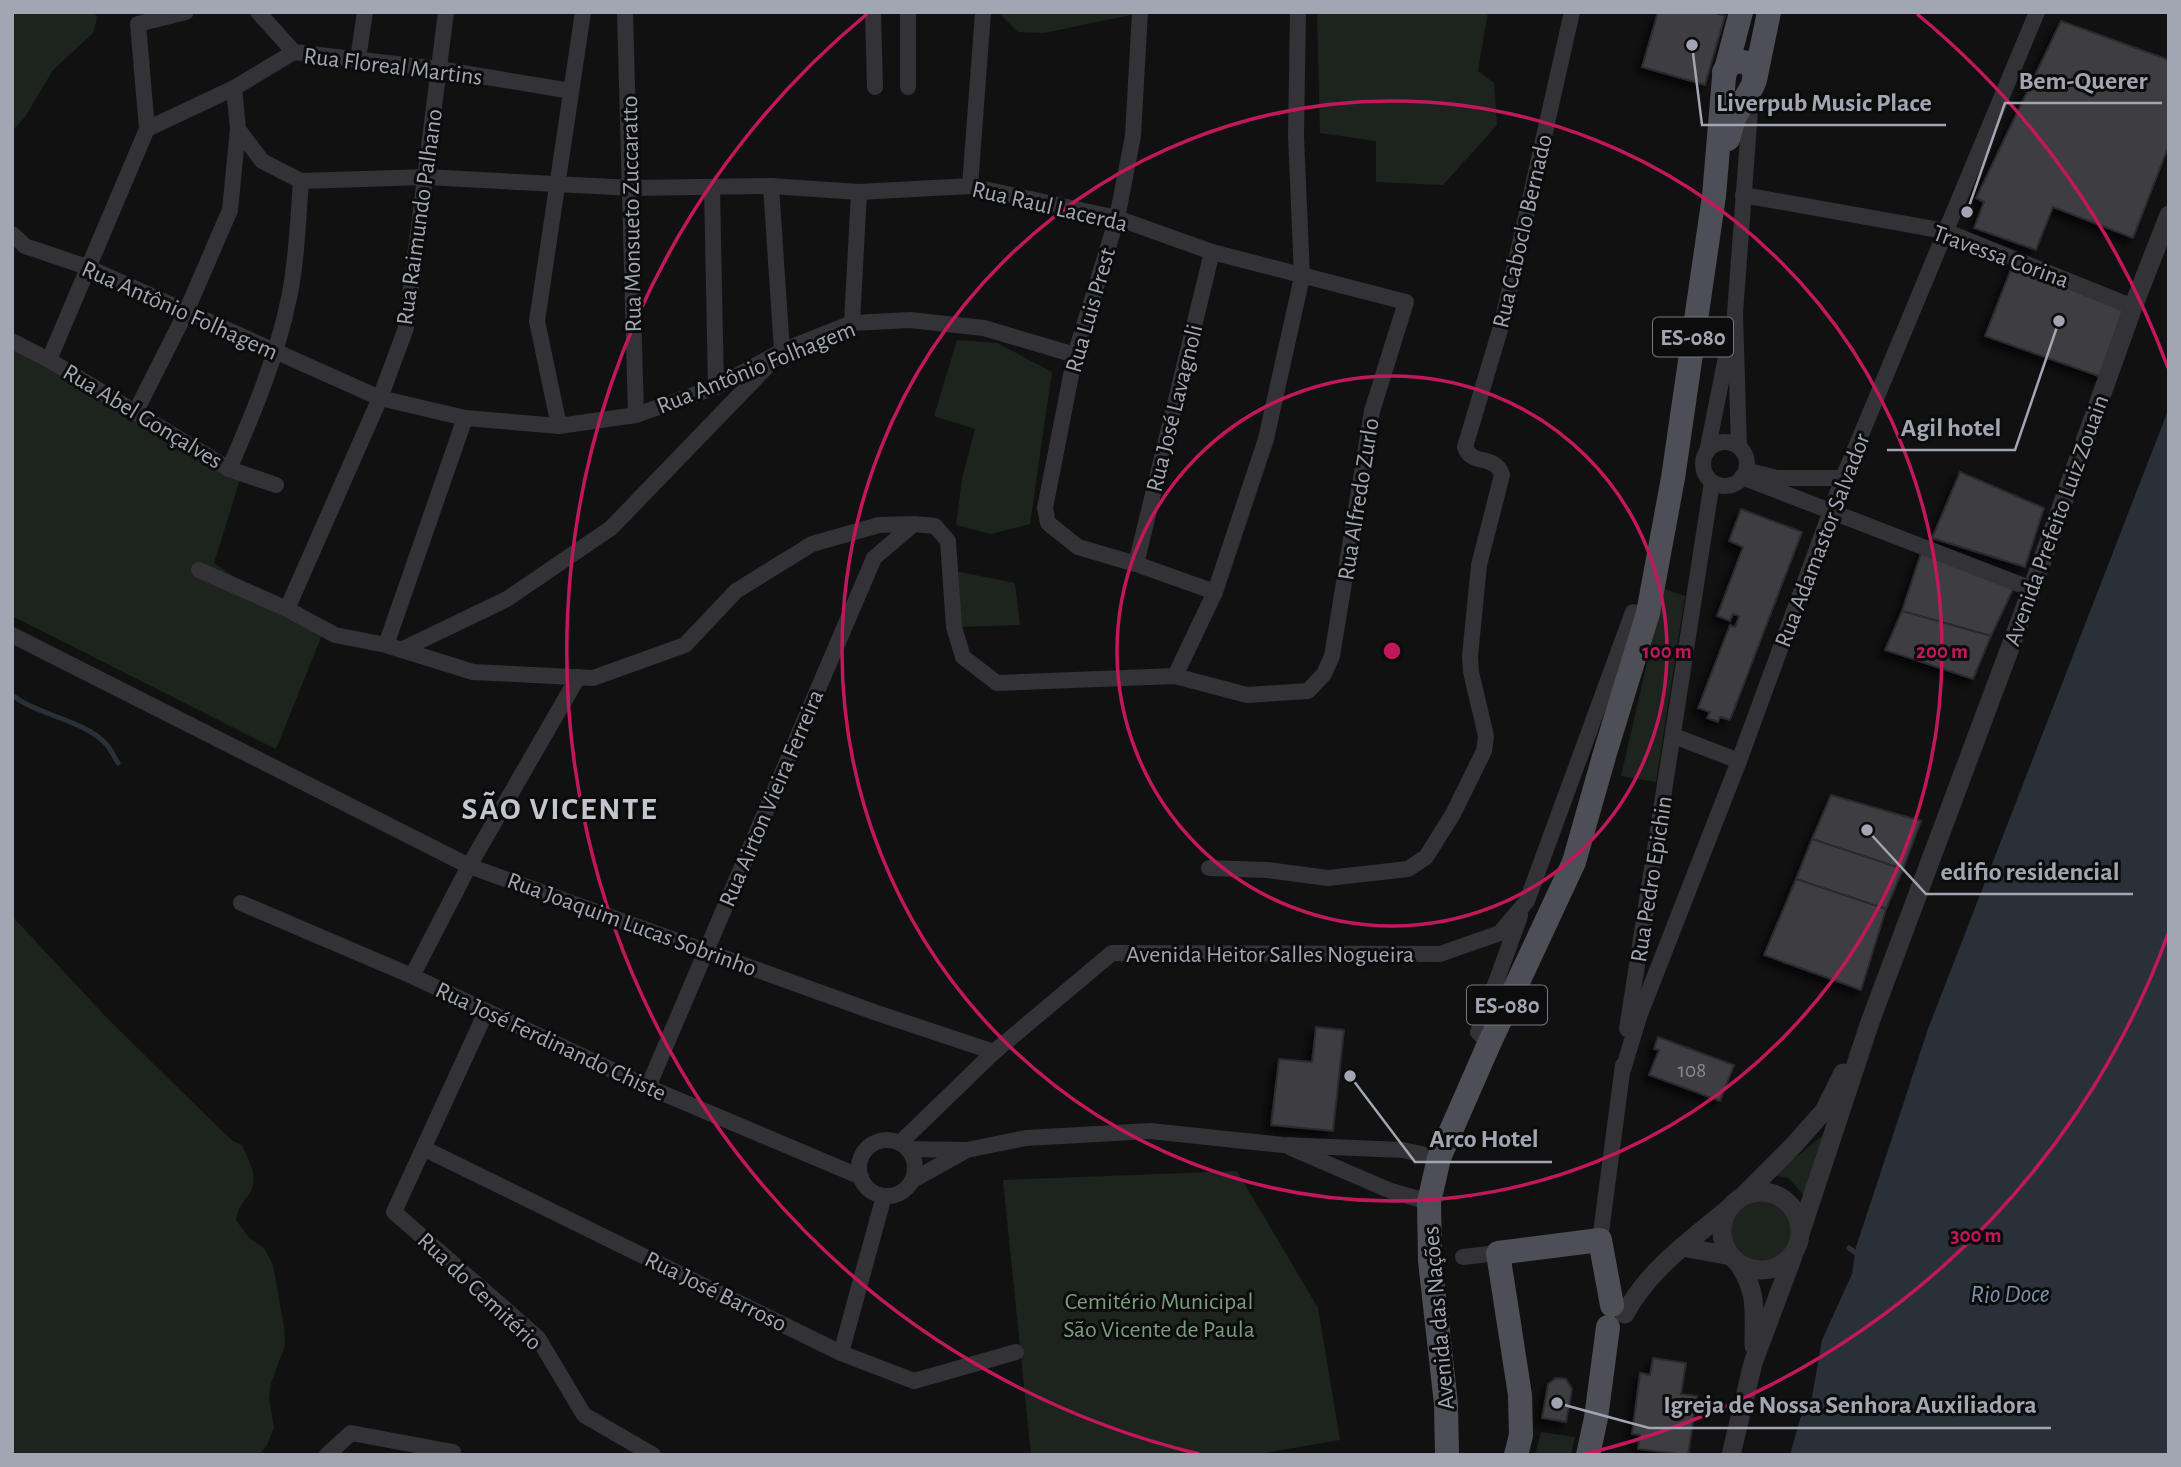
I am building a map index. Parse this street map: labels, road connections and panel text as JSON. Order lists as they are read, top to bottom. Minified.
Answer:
{"streets":{"main road":["ES-080","Rua Pedro Epichin","Avenida das Nações"],"street":["Rua Floreal Martins","Rua Raul Lacerda","Rua Monsueto Zuccaratto","Rua Raimundo Palhano","Rua Caboclo Bernado","Travessa Corina","Rua Antônio Folhagem","Rua Luis Prest","Rua José Lavagnoli","Rua Abel Gonçalves","Rua Alfredo Zurlo","Avenida Prefeito Luiz Zouain","Rua Adamastor Salvador","Rua Airton Vieira Ferreira","Rua Joaquim Lucas Sobrinho","Avenida Heitor Salles Nogueira","Rua José Ferdinando Chiste","Rua do Cemitério","Rua José Barroso"]},"crossings":[["Rua Floreal Martins","Rua Raimundo Palhano"],["Rua Raul Lacerda","Rua Monsueto Zuccaratto"],["Rua Raul Lacerda","Rua Raimundo Palhano"],["Rua Raul Lacerda","Rua Luis Prest"],["Rua Raul Lacerda","Rua José Lavagnoli"],["Rua Raul Lacerda","Rua Alfredo Zurlo"],["Rua Monsueto Zuccaratto","Rua Antônio Folhagem"],["Rua Raimundo Palhano","Rua Antônio Folhagem"],["Travessa Corina","Avenida Prefeito Luiz Zouain"],["Travessa Corina","Rua Adamastor Salvador"],["Rua Antônio Folhagem","Rua Luis Prest"],["Rua Luis Prest","Rua José Lavagnoli"],["ES-080","Avenida das Nações"],["Rua Adamastor Salvador","Rua Pedro Epichin"],["Rua Airton Vieira Ferreira","Rua Joaquim Lucas Sobrinho"],["Rua Airton Vieira Ferreira","Rua José Ferdinando Chiste"],["Rua Joaquim Lucas Sobrinho","Avenida Heitor Salles Nogueira"],["Avenida Heitor Salles Nogueira","Rua José Ferdinando Chiste"],["Rua do Cemitério","Rua José Barroso"]],"districts":["SÃO VICENTE"],"water":["Rio Doce"],"parks":["Cemitério Municipal São Vicente de Paula"],"places":["Liverpub Music Place","Bem-Querer","Agil hotel","edifio residencial","Arco Hotel","Igreja de Nossa Senhora Auxiliadora"],"house_numbers":["108"],"rings":["100 m","200 m","300 m"]}
